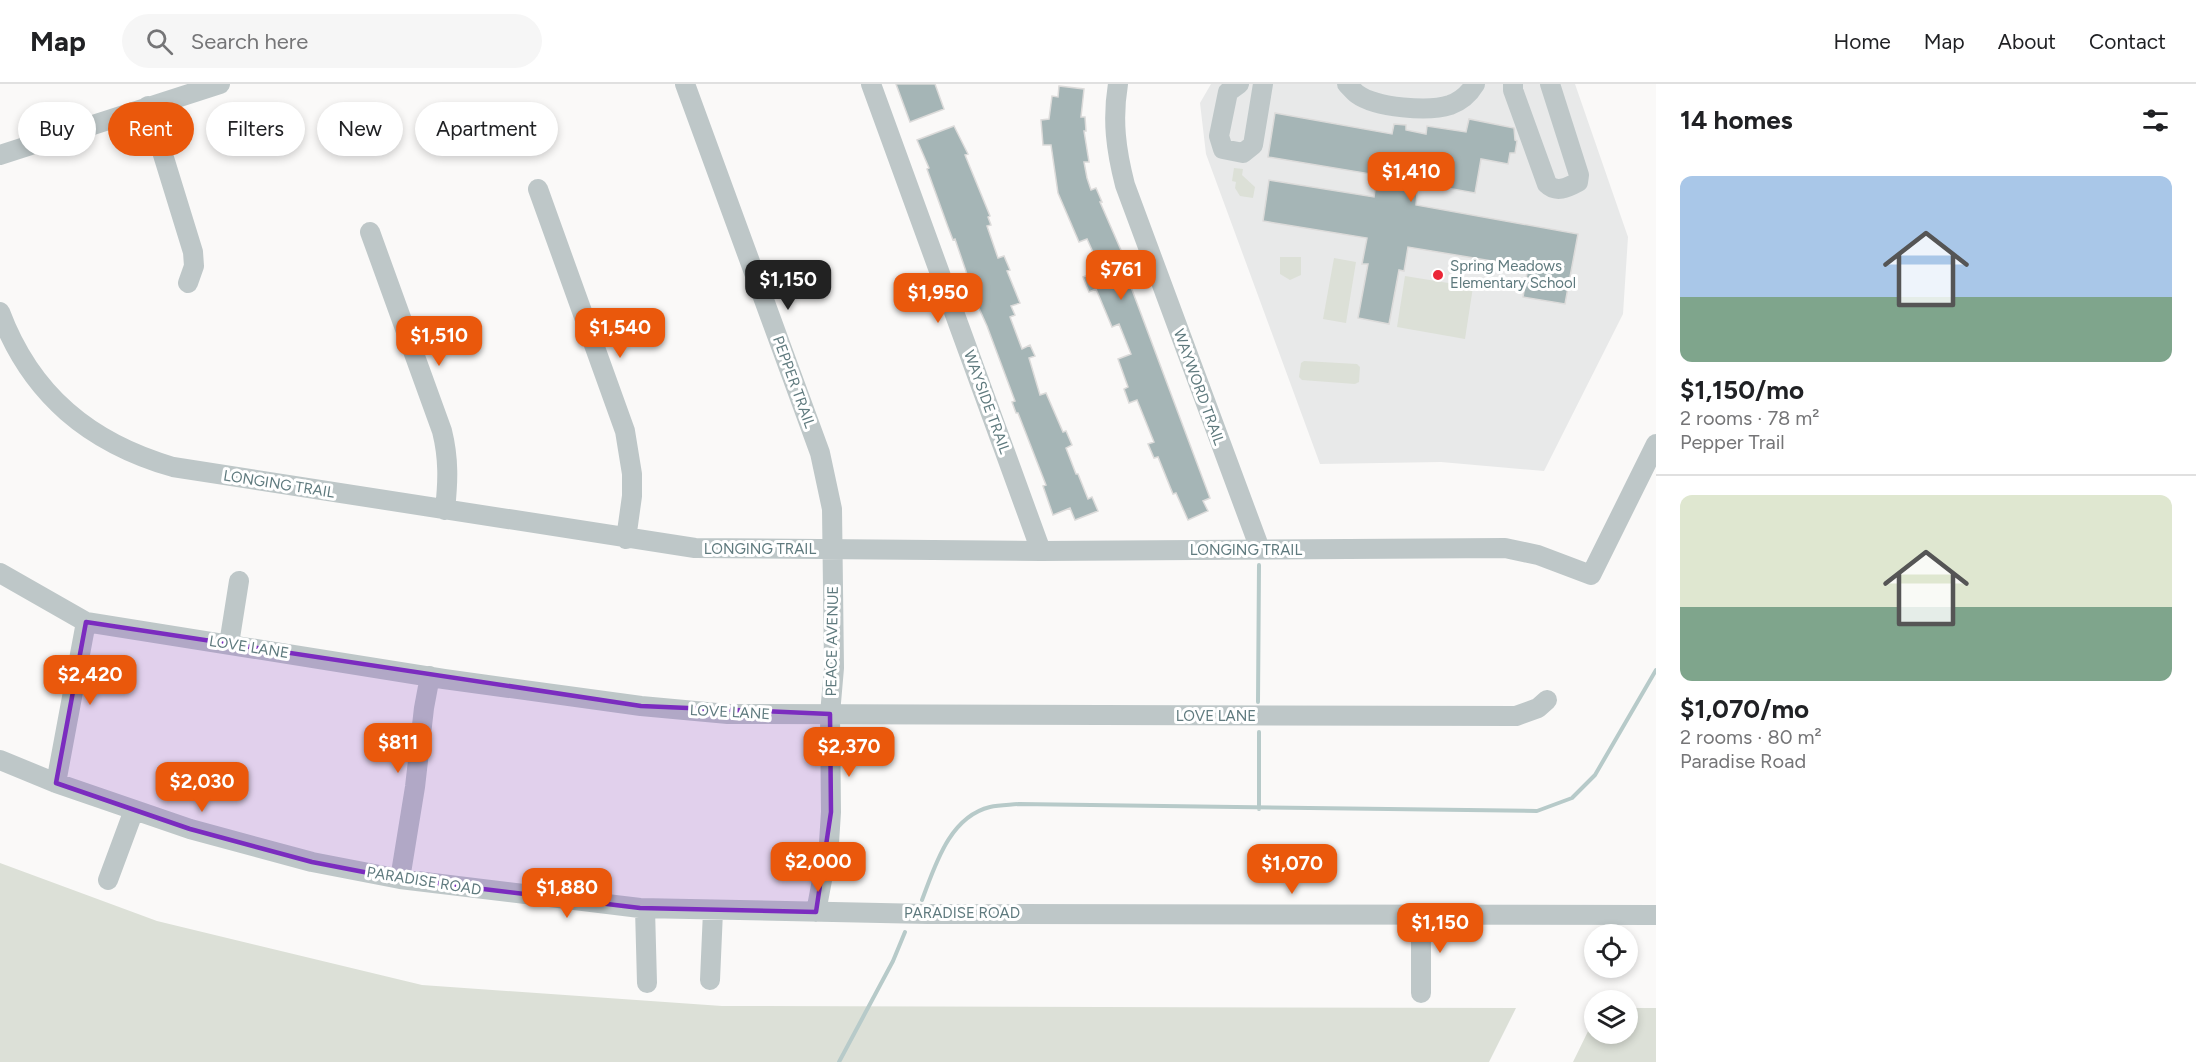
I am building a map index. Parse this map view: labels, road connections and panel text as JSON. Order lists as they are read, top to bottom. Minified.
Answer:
{"streets":{"street":["PEPPER TRAIL","WAYWORD TRAIL","WAYSIDE TRAIL","LONGING TRAIL","PEACE AVENUE","LOVE LANE","PARADISE ROAD"]},"crossings":[["PEPPER TRAIL","LONGING TRAIL"],["PEPPER TRAIL","PEACE AVENUE"],["WAYWORD TRAIL","LONGING TRAIL"],["WAYSIDE TRAIL","LONGING TRAIL"],["LONGING TRAIL","PEACE AVENUE"],["PEACE AVENUE","LOVE LANE"],["PEACE AVENUE","PARADISE ROAD"]],"places":["Spring Meadows Elementary School"],"page":{"header":"Map","search":"Search here","nav":["Home","Map","About","Contact"],"heading":"14 homes","chip":["Buy","Rent","Filters","New","Apartment"],"price":["$1,410","$761","$1,150","$1,950","$1,540","$1,510","$2,420","$811","$2,370","$2,030","$2,000","$1,070","$1,880","$1,150"],"list":[{"name":"$1,150/mo","note":"2 rooms · 78 m² · Pepper Trail"},{"name":"$1,070/mo","note":"2 rooms · 80 m² · Paradise Road"}]}}
